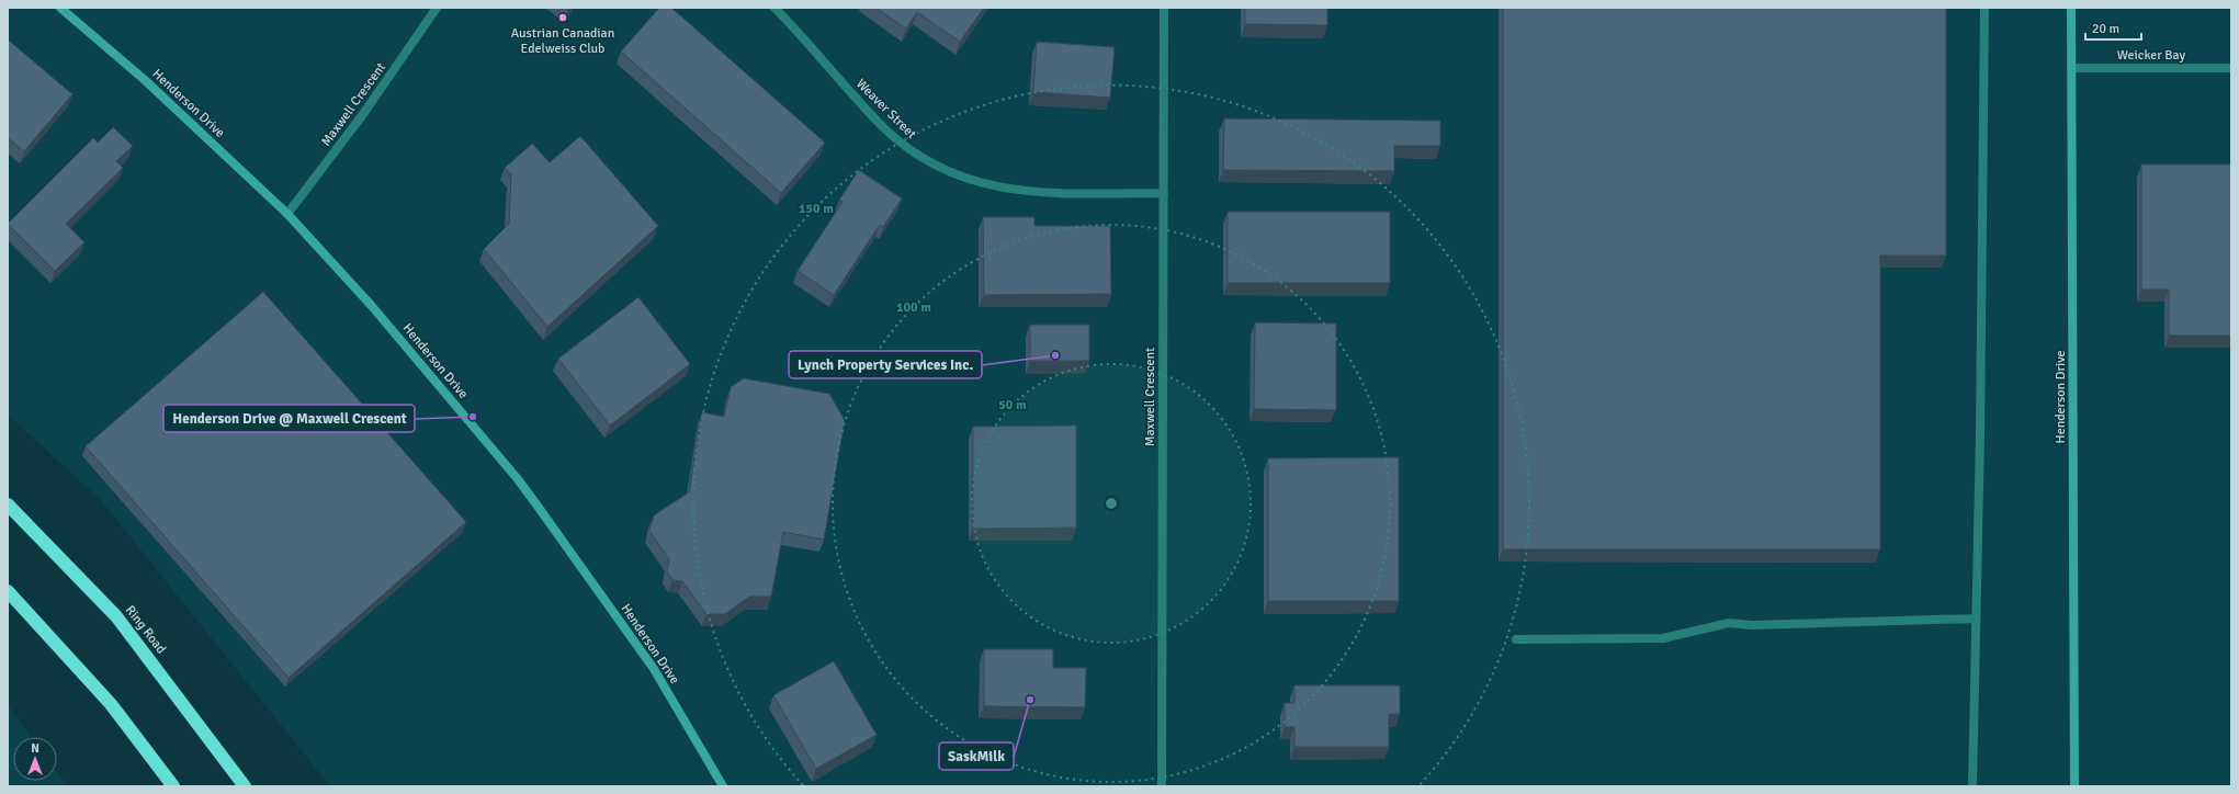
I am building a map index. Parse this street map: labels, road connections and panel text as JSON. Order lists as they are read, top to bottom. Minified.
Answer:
{"streets":{"highway":["Ring Road"],"street":["Weicker Bay","Henderson Drive","Maxwell Crescent","Weaver Street"]},"crossings":[["Weicker Bay","Henderson Drive"],["Henderson Drive","Maxwell Crescent"],["Maxwell Crescent","Weaver Street"]],"places":["Austrian Canadian Edelweiss Club","Lynch Property Services Inc.","Henderson Drive @ Maxwell Crescent","SaskMilk"],"scale_bar":"20 m","north":"top","rings":["150 m","100 m","50 m"]}
